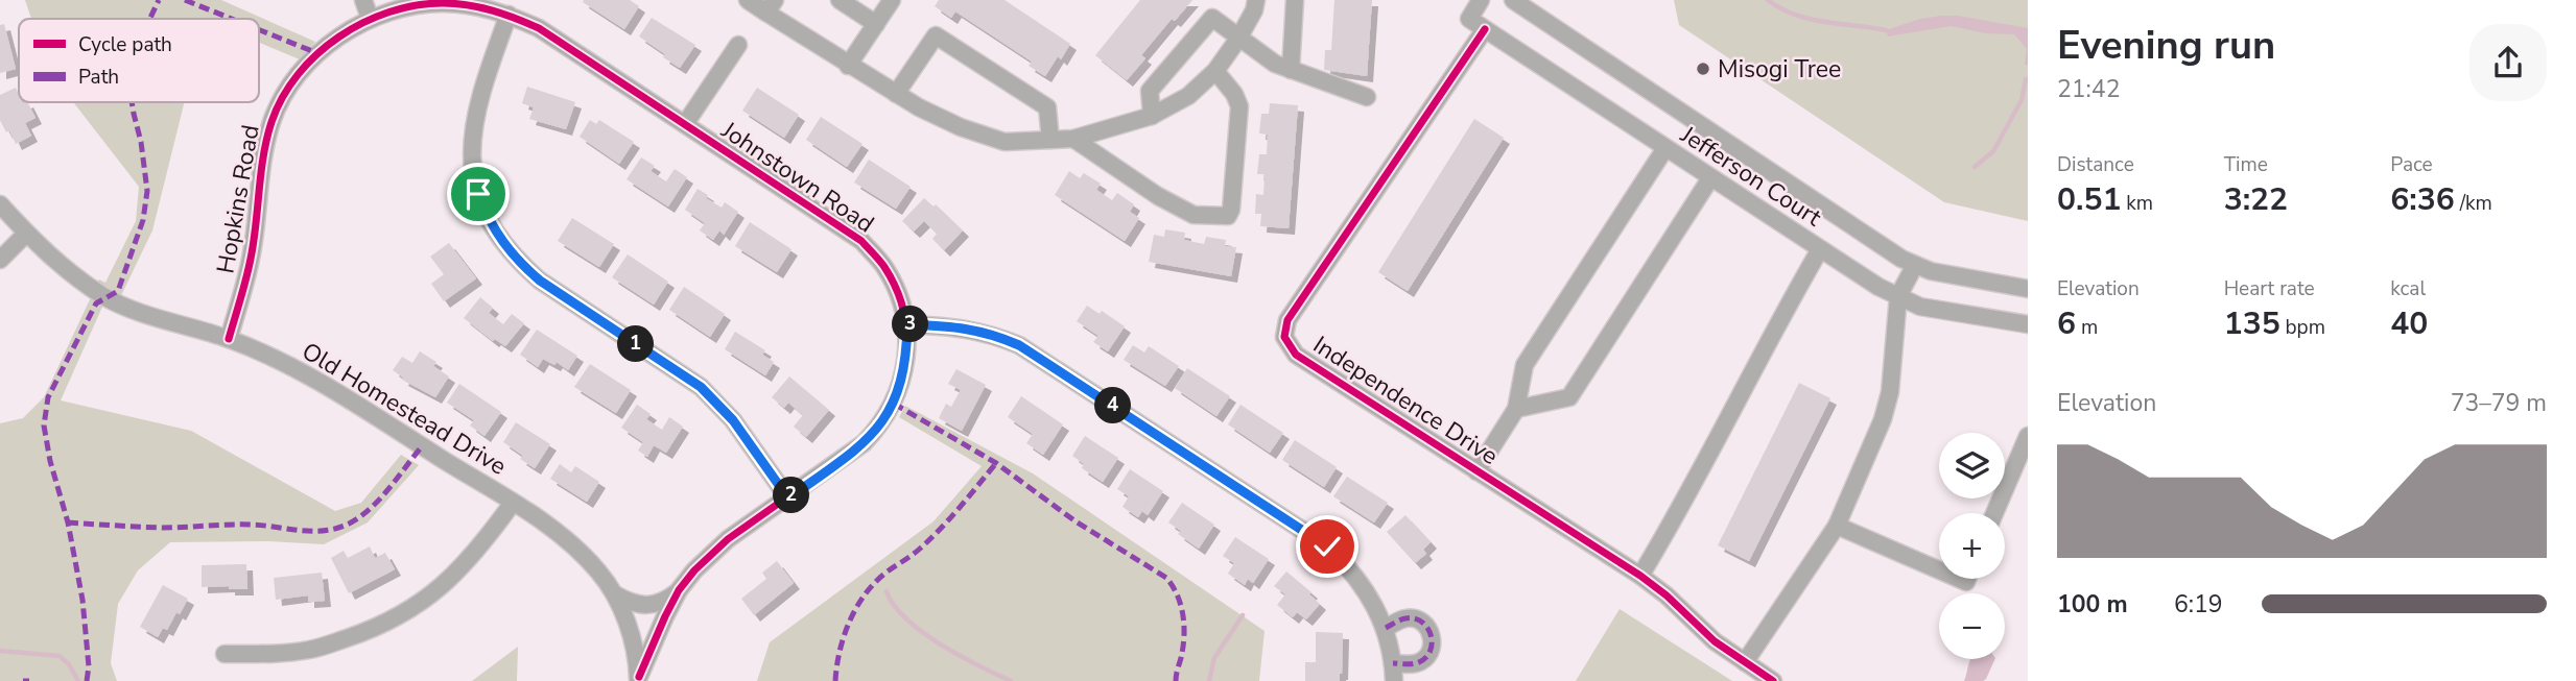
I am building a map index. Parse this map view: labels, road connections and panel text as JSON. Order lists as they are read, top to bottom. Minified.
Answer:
{"streets":{"street":["Jefferson Court","Johnstown Road","Hopkins Road","Independence Drive","Old Homestead Drive"]},"crossings":[["Jefferson Court","Independence Drive"],["Johnstown Road","Hopkins Road"],["Johnstown Road","Old Homestead Drive"],["Hopkins Road","Old Homestead Drive"]],"places":["Misogi Tree"],"legend":["Cycle path","Path"],"page":{"heading":["Evening run","21:42"],"stats":[["Distance","0.51 km"],["Time","3:22"],["Pace","6:36 /km"],["Elevation","6 m"],["Heart rate","135 bpm"],["kcal","40"]],"pins":["3","1","4","2"],"chart":["Elevation","73–79 m"],"map_buttons":["+","−"],"list":[{"name":"100 m","note":"6:19"}]}}
